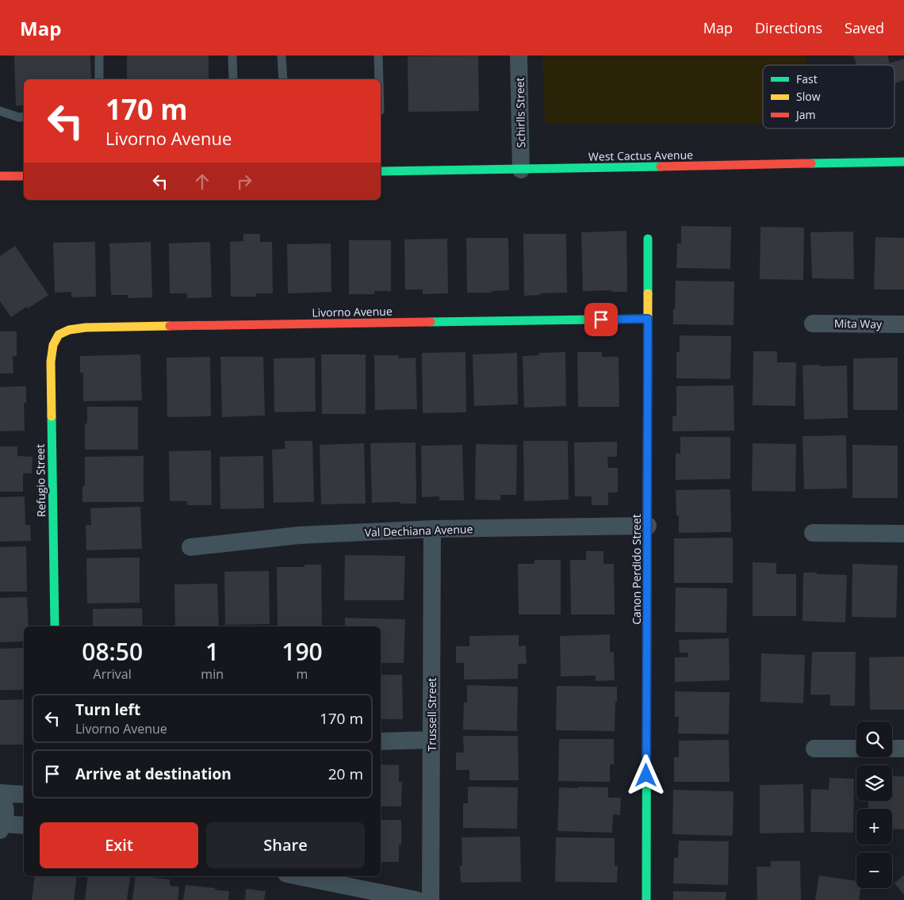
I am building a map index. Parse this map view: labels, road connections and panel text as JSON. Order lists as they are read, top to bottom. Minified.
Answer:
{"streets":{"street":["Schirlls Street","West Cactus Avenue","Livorno Avenue","Mita Way","Refugio Street","Val Dechiana Avenue","Canon Perdido Street","Trussell Street"]},"crossings":[["Schirlls Street","West Cactus Avenue"],["Livorno Avenue","Refugio Street"],["Livorno Avenue","Canon Perdido Street"],["Val Dechiana Avenue","Canon Perdido Street"],["Val Dechiana Avenue","Trussell Street"]],"legend":["Fast","Slow","Jam"],"page":{"header":"Map","nav":["Map","Directions","Saved"],"turn":["170 m","Livorno Avenue"],"eta":["08:50","Arrival","1","min","190","m"],"list":[{"name":"Turn left","note":"Livorno Avenue","value":"170 m"},{"name":"Arrive at destination","value":"20 m"}],"map_buttons":["+","−"],"buttons":["Exit","Share"]}}
